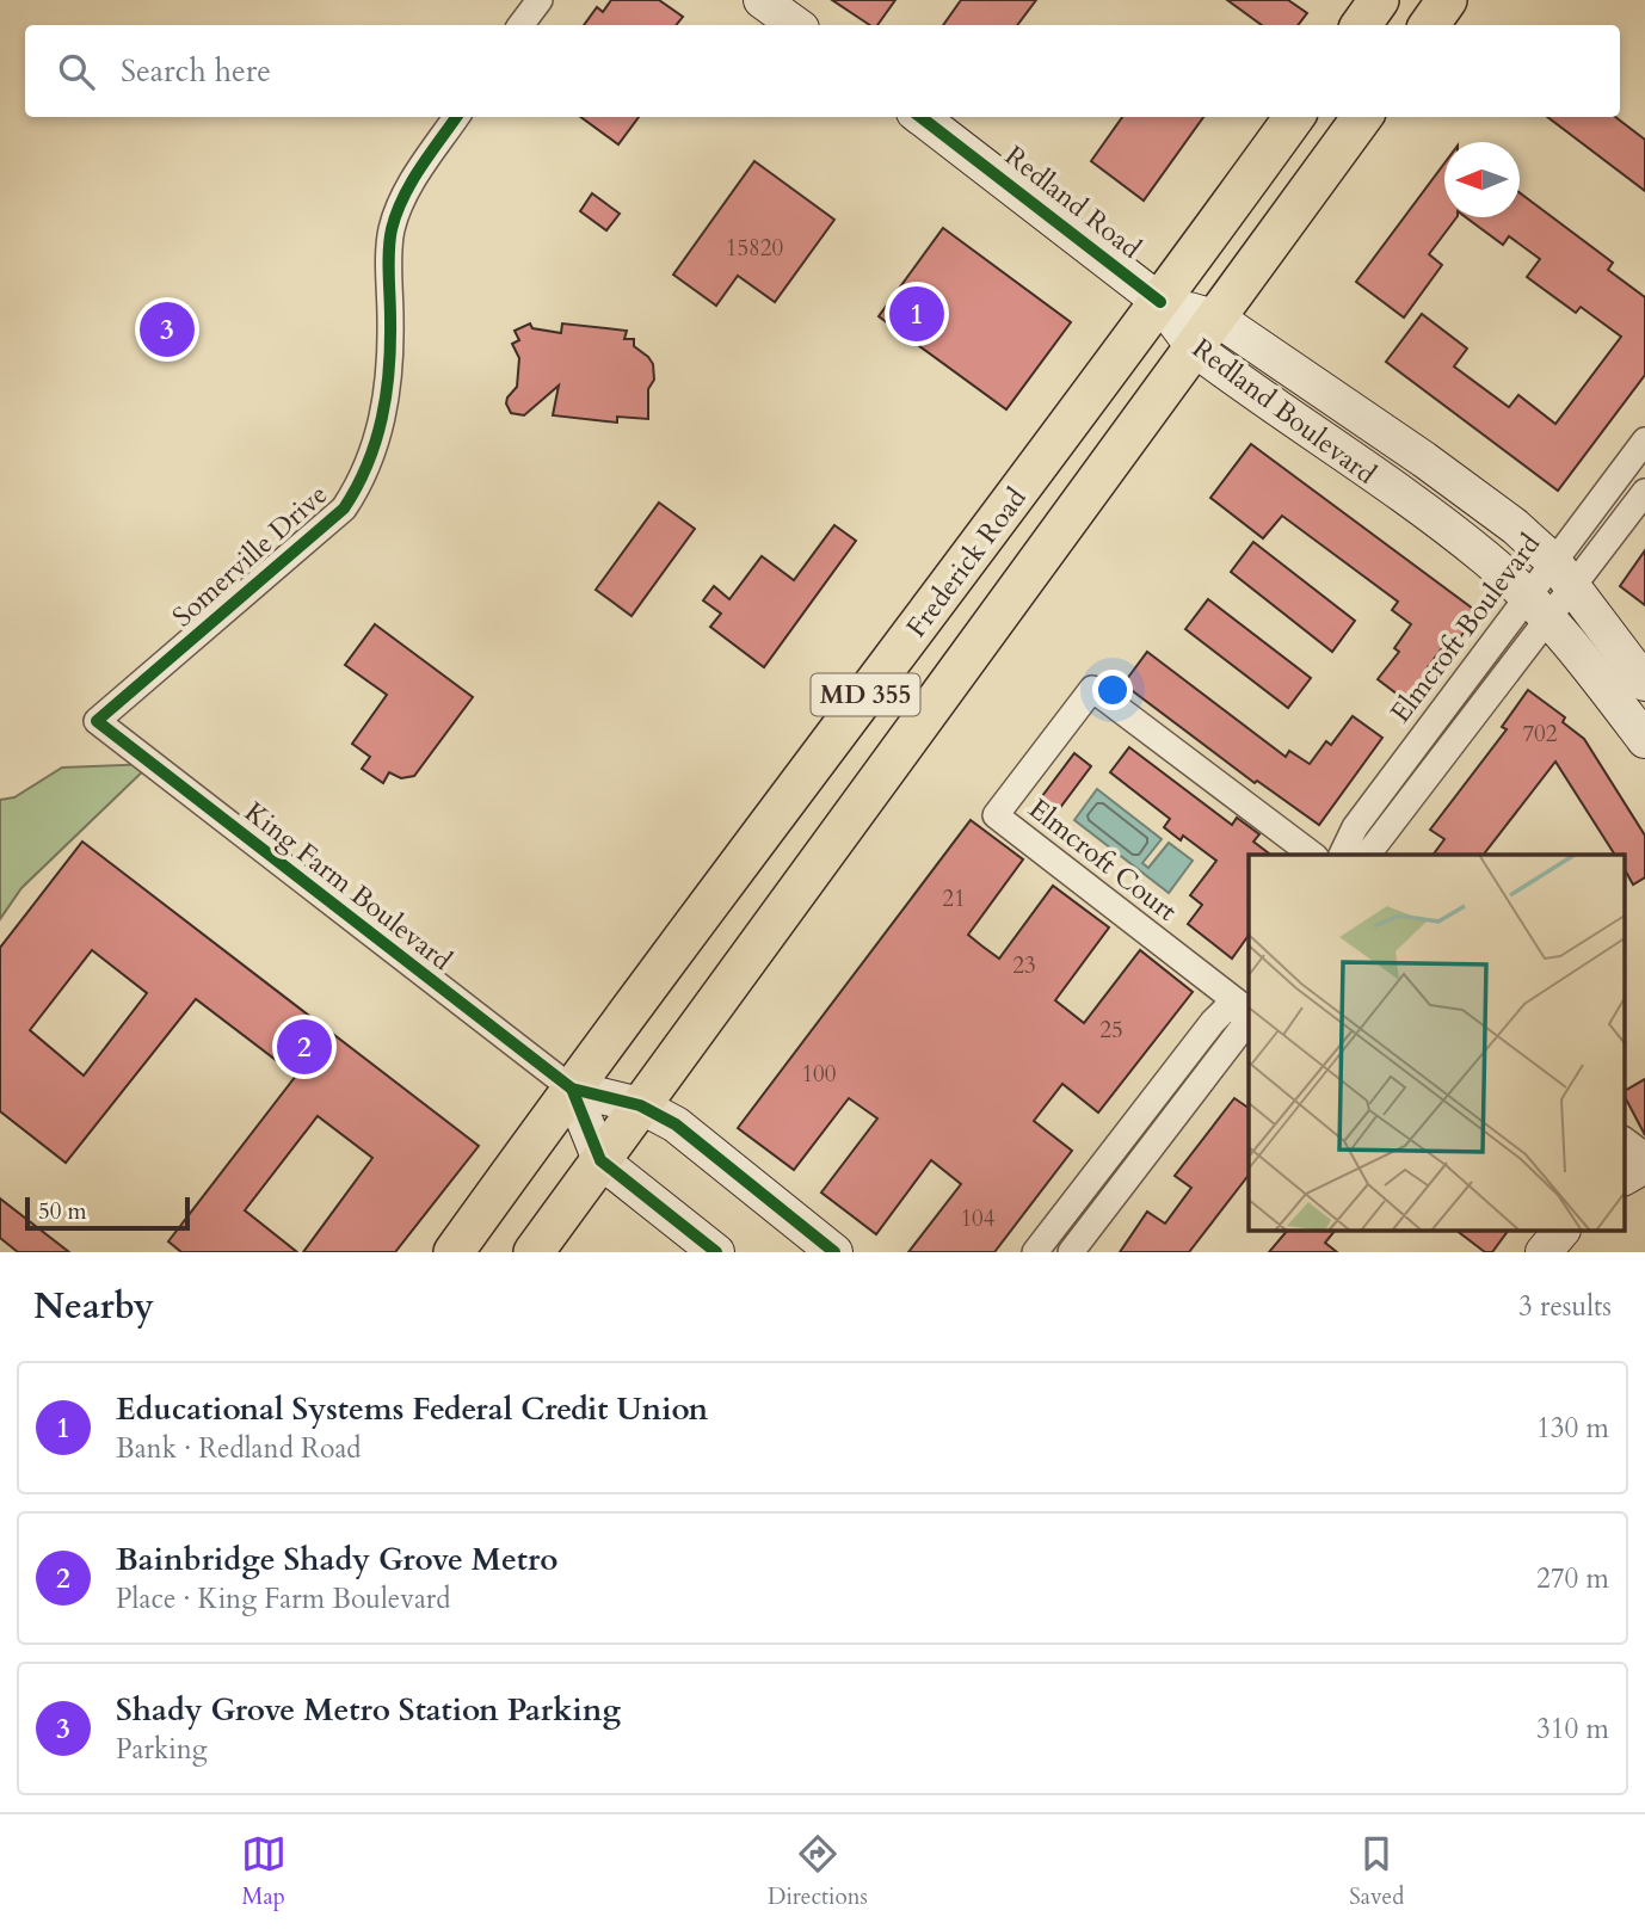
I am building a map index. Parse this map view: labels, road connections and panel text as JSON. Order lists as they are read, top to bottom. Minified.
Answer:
{"streets":{"main road":["Redland Road","Redland Boulevard","Frederick Road","MD 355","King Farm Boulevard"],"street":["Somerville Drive","Elmcroft Boulevard","Elmcroft Court"]},"crossings":[["Redland Road","Redland Boulevard"],["Redland Road","Frederick Road"],["Redland Boulevard","Frederick Road"],["Redland Boulevard","Elmcroft Boulevard"],["Redland Boulevard","MD 355"],["Somerville Drive","King Farm Boulevard"],["Frederick Road","King Farm Boulevard"],["MD 355","King Farm Boulevard"]],"house_numbers":["15820","702","21","23","25","100","104"],"scale_bar":"50 m","north":"left","page":{"search":"Search here","pins":["1","3","2"],"scale":"50 m","heading":["Nearby","3 results"],"list":[{"mark":"1","name":"Educational Systems Federal Credit Union","note":"Bank · Redland Road","value":"130 m"},{"mark":"2","name":"Bainbridge Shady Grove Metro","note":"Place · King Farm Boulevard","value":"270 m"},{"mark":"3","name":"Shady Grove Metro Station Parking","note":"Parking","value":"310 m"}],"nav":["Map","Directions","Saved"]}}
